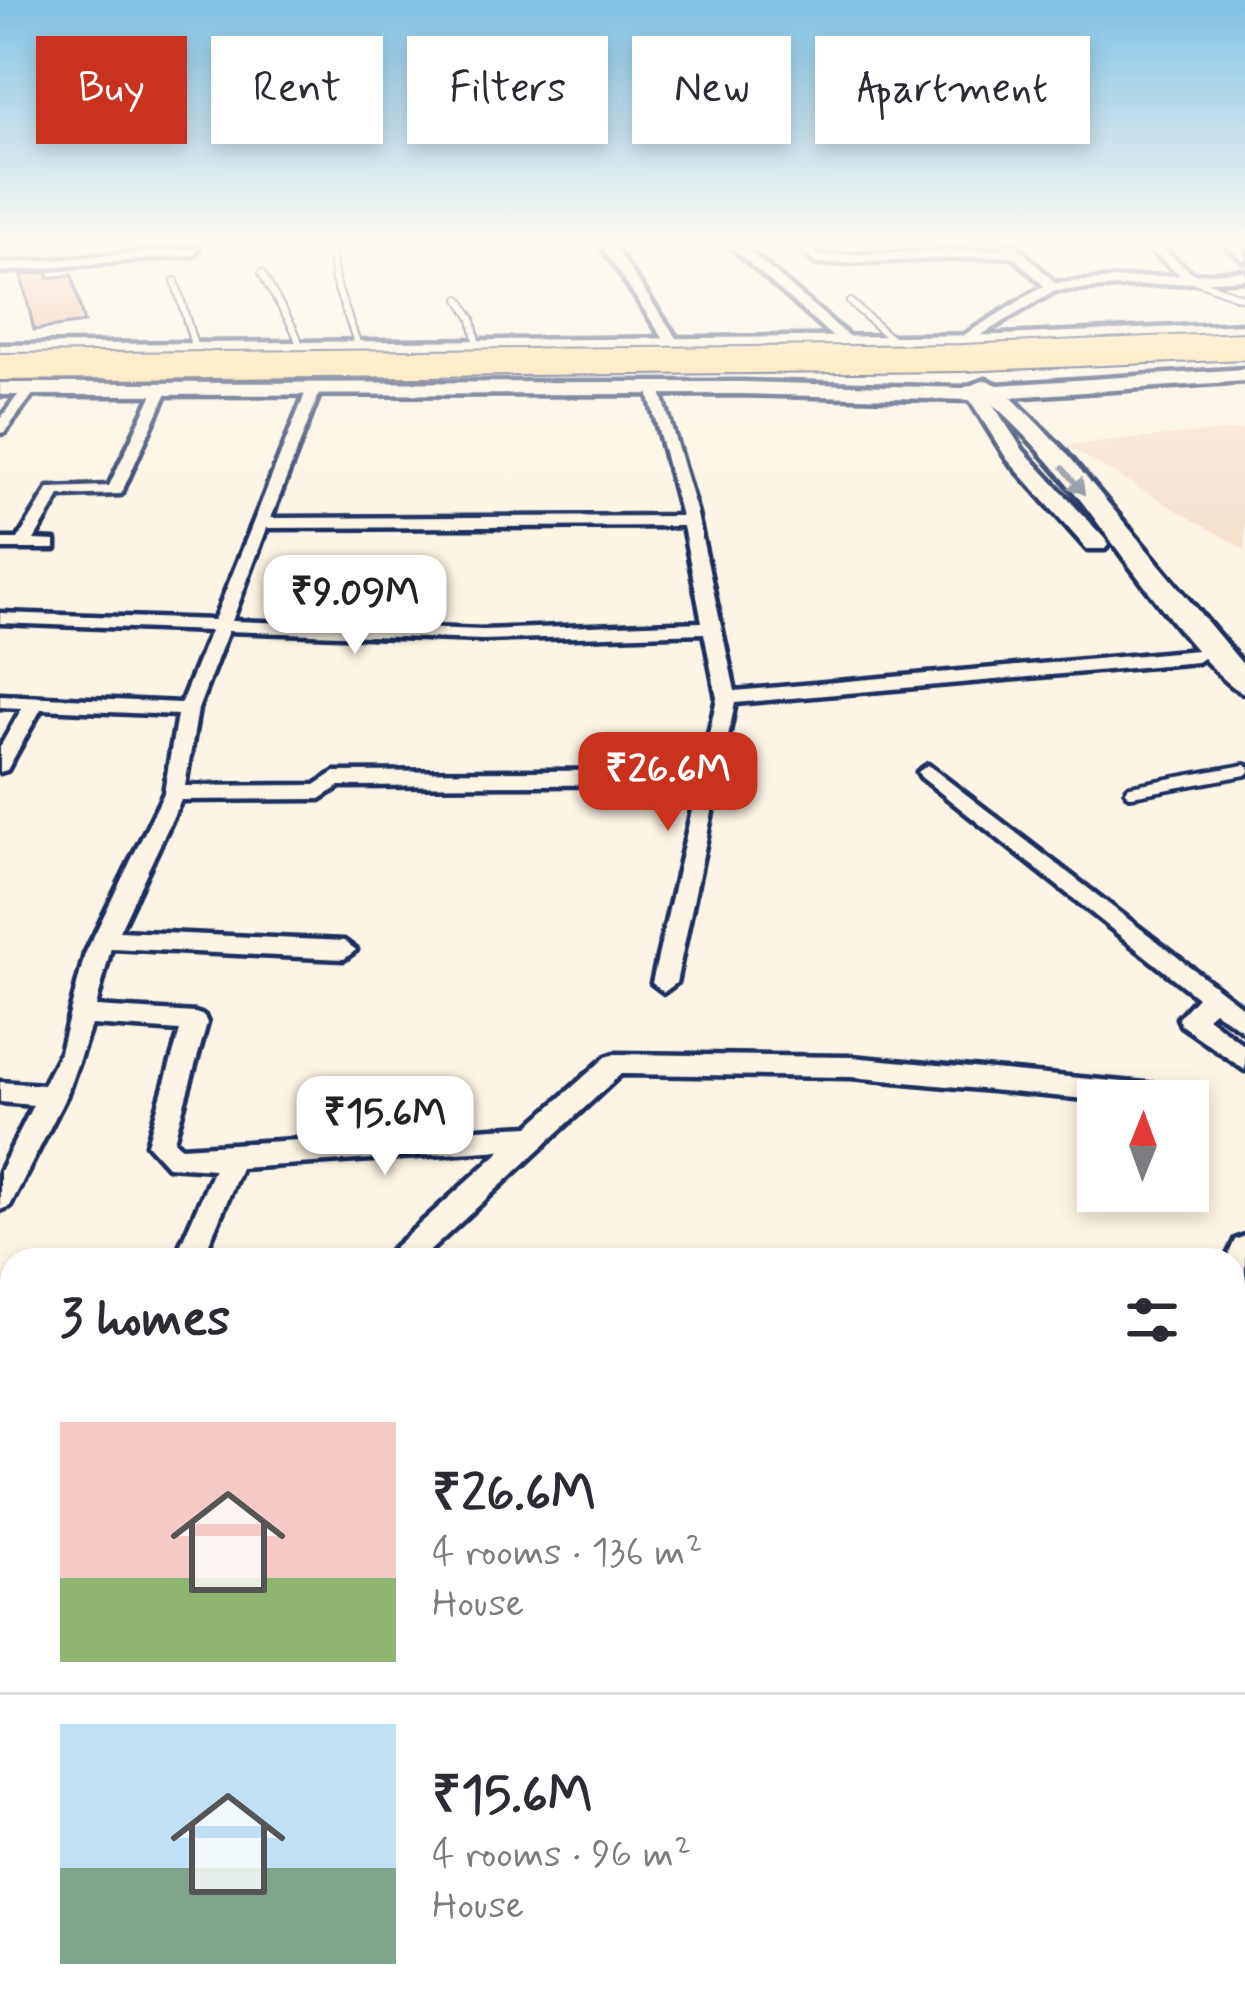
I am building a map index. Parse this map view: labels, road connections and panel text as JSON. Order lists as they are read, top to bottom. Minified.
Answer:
{"north":"top","page":{"chip":["Buy","Rent","Filters","New","Apartment"],"price":["₹9.09M","₹26.6M","₹15.6M"],"heading":"3 homes","list":[{"name":"₹26.6M","note":"4 rooms · 136 m² · House"},{"name":"₹15.6M","note":"4 rooms · 96 m² · House"}]}}
